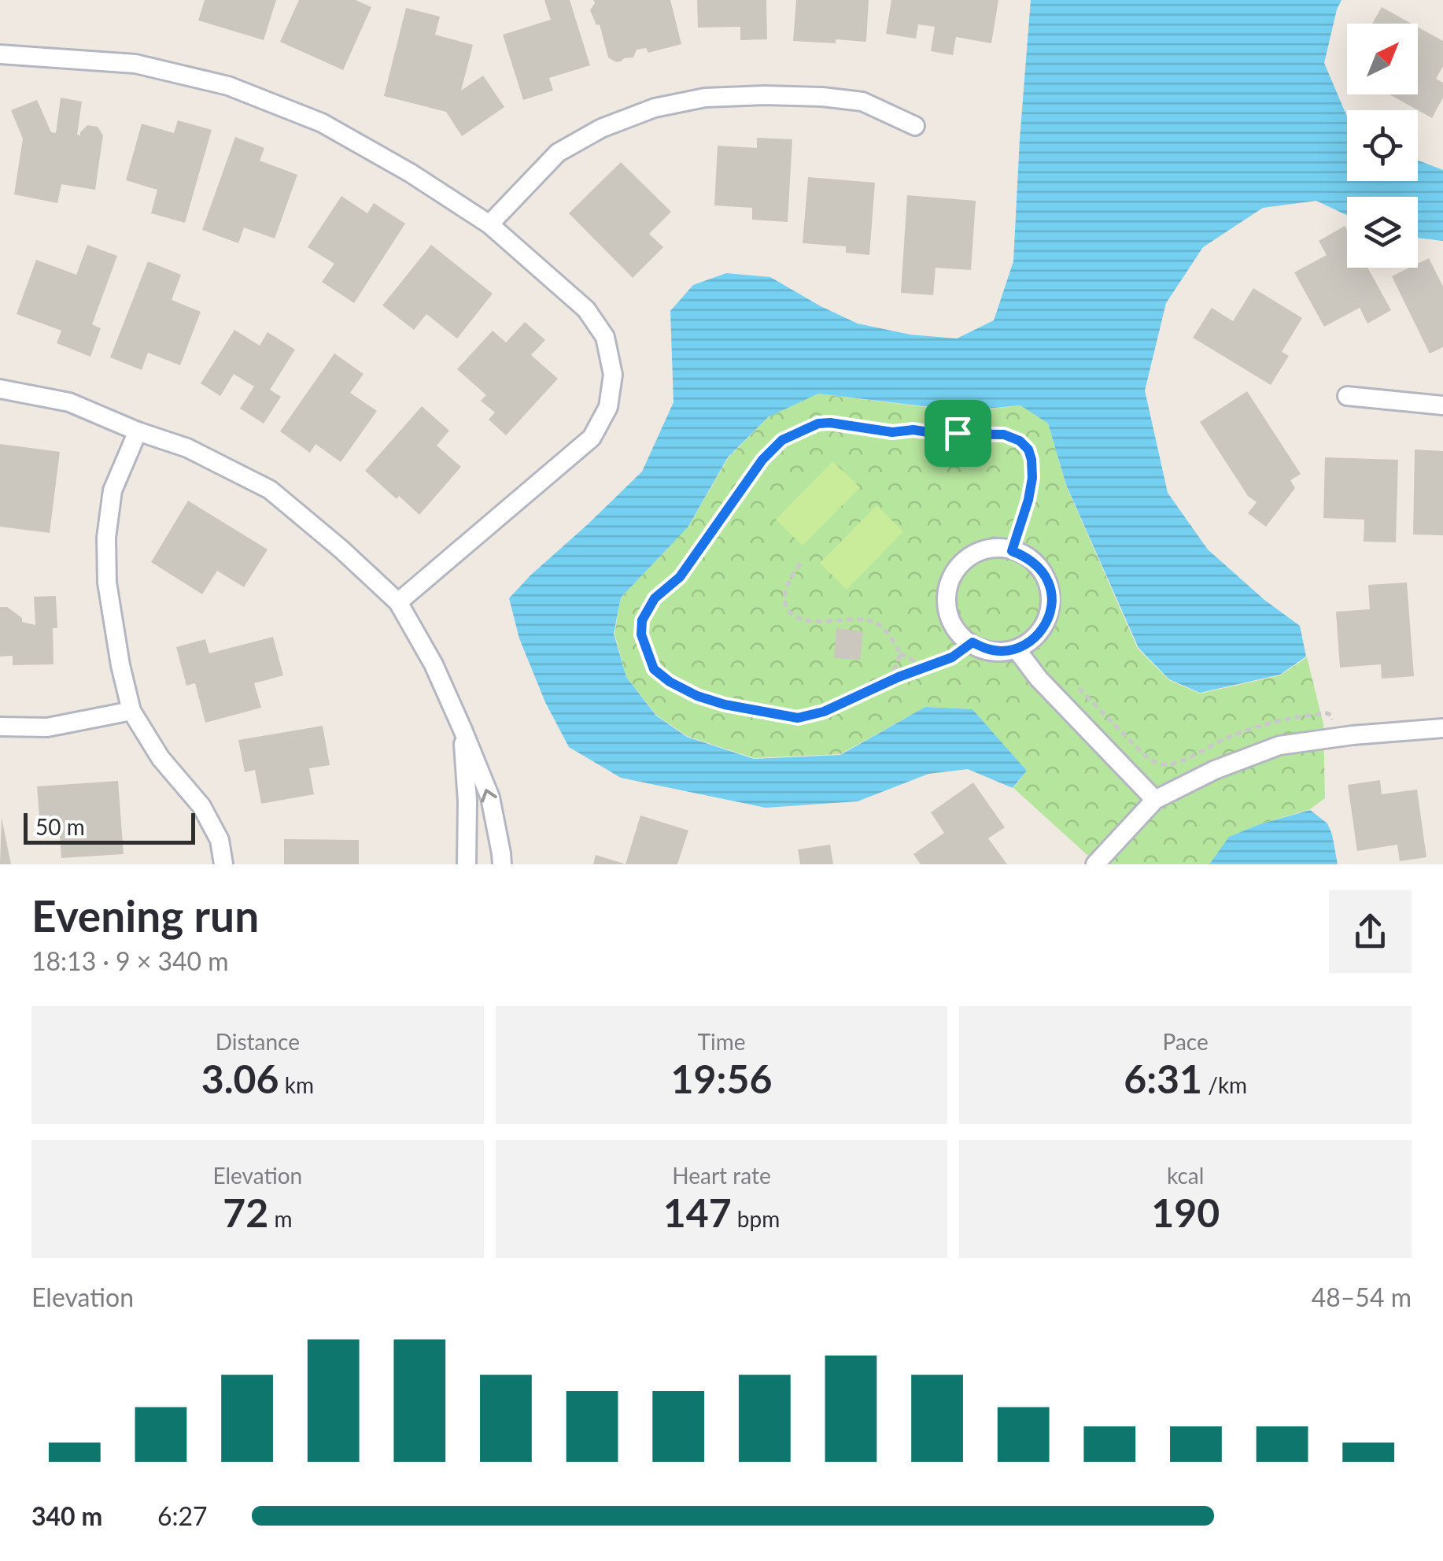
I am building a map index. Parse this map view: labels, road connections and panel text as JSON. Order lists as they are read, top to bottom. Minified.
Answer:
{"scale_bar":"50 m","north":"top right","page":{"scale":"50 m","heading":["Evening run","18:13 · 9 × 340 m"],"stats":[["Distance","3.06 km"],["Time","19:56"],["Pace","6:31 /km"],["Elevation","72 m"],["Heart rate","147 bpm"],["kcal","190"]],"chart":["Elevation","48–54 m"],"list":[{"name":"340 m","note":"6:27"}]}}
